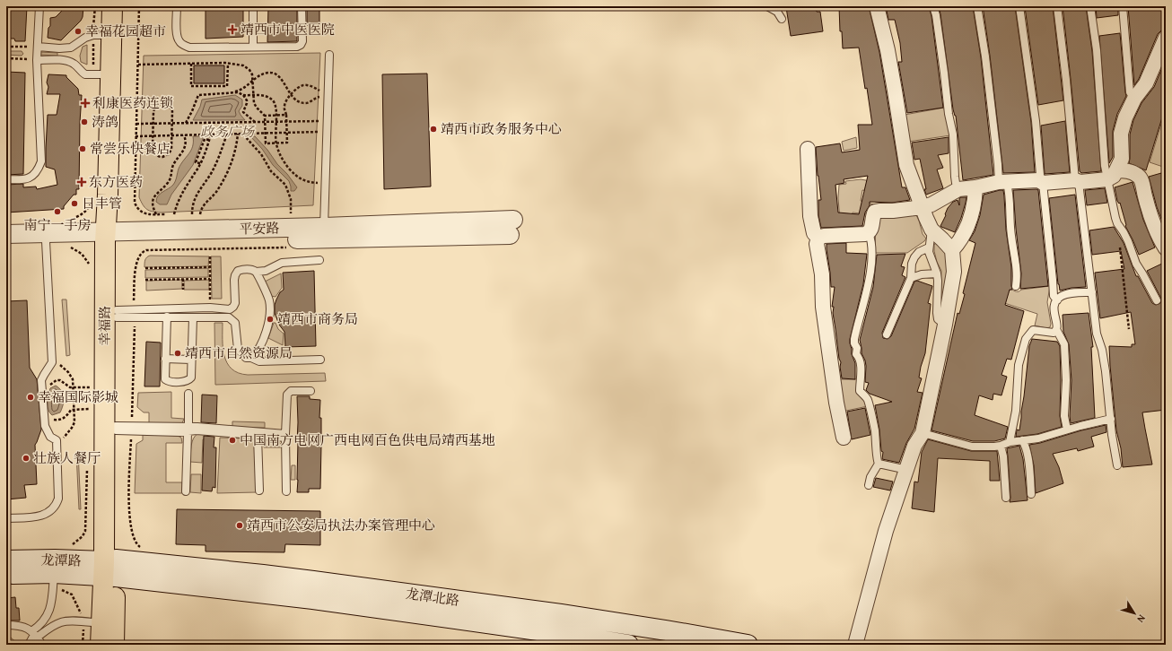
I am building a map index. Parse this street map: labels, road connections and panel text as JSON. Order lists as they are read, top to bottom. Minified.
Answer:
{"streets":{"main road":["幸福路","龙潭路","龙潭北路"],"street":["平安路"]},"crossings":[["平安路","幸福路"],["幸福路","龙潭路"],["幸福路","龙潭北路"],["龙潭路","龙潭北路"]],"parks":["政务广场"],"places":{"health":["靖西市中医医院","利康医药连锁","东方医药"],"other":["幸福花园超市","涛鸽","靖西市政务服务中心","常尝乐快餐店","日丰管","南宁一手房","靖西市商务局","靖西市自然资源局","幸福国际影城","中国南方电网广西电网百色供电局靖西基地","壮族人餐厅","靖西市公安局执法办案管理中心"]},"north":"bottom right"}
